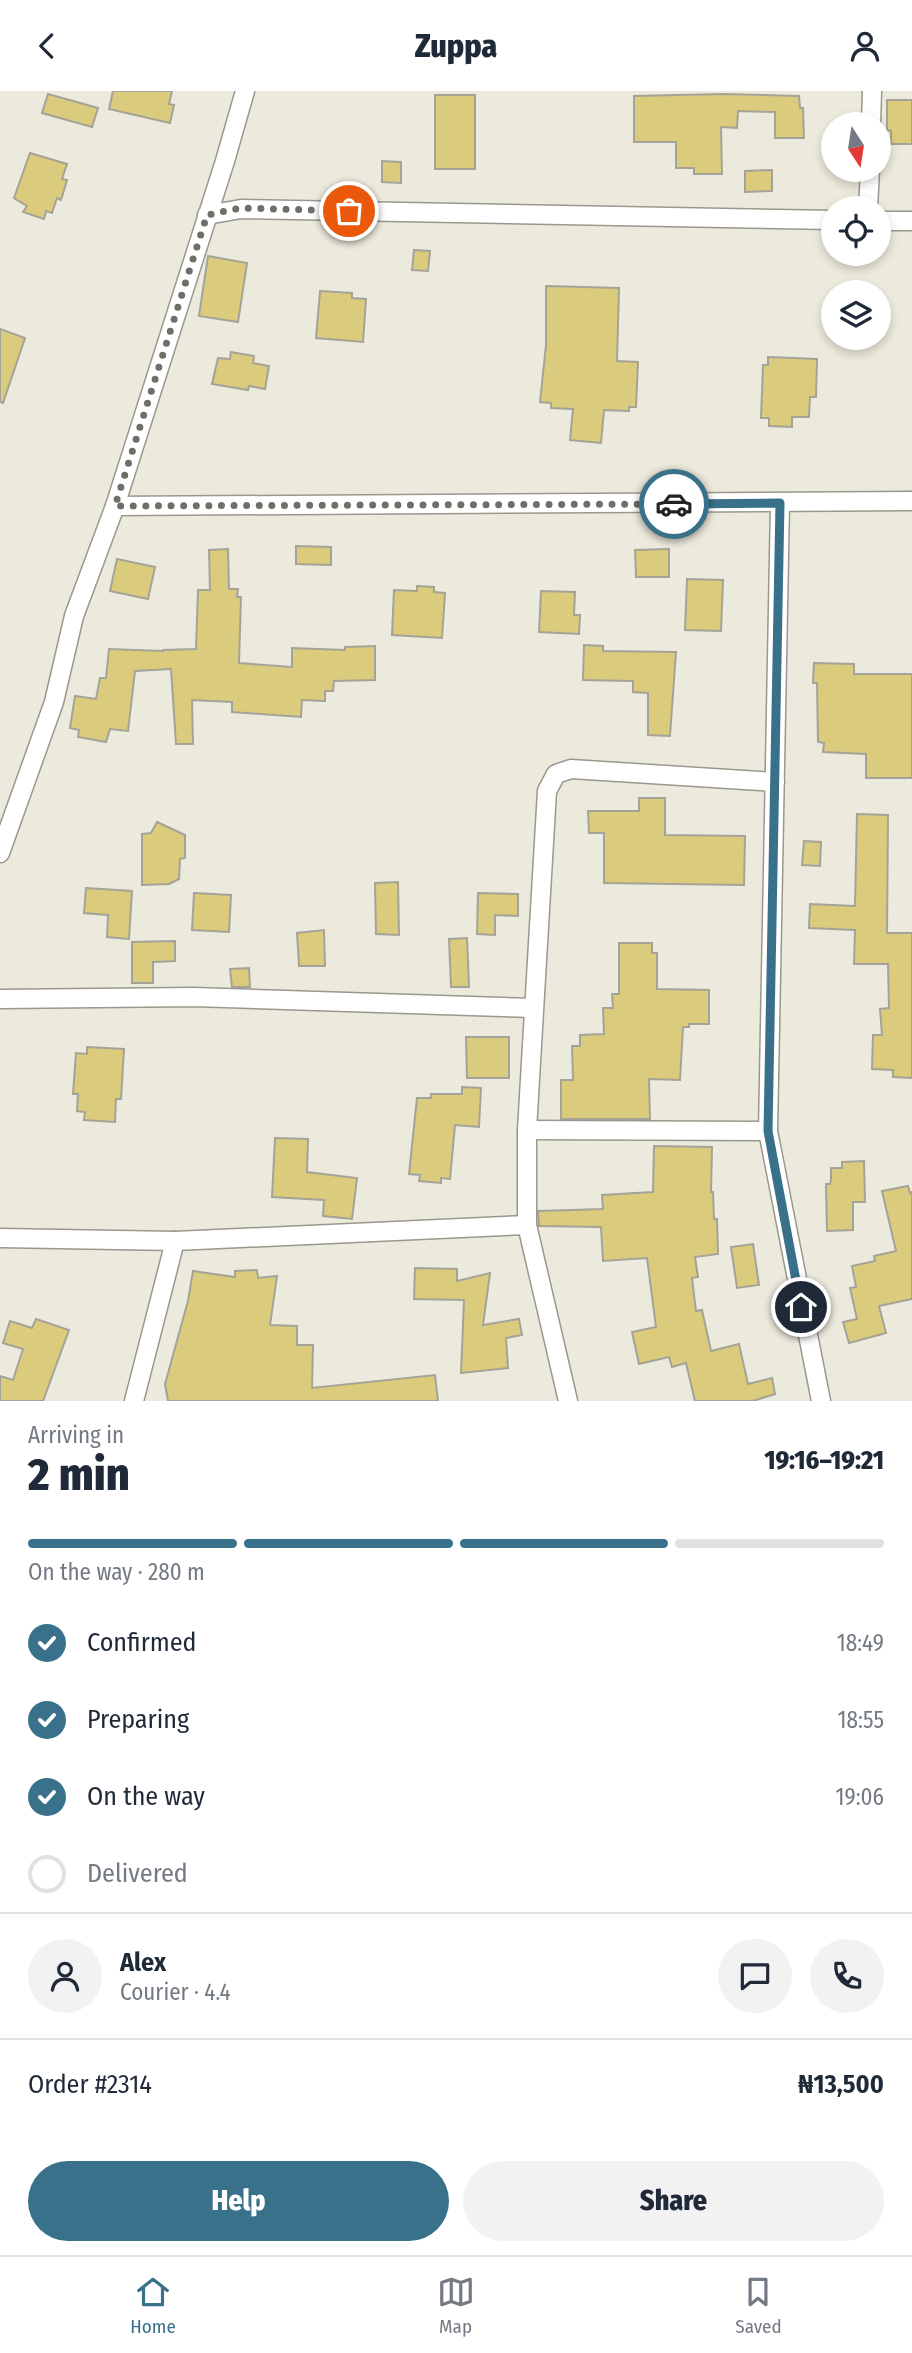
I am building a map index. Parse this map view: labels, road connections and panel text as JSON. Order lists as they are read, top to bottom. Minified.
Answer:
{"north":"bottom","page":{"header":"Zuppa","heading":["2 min","Arriving in","19:16–19:21"],"panel":["Alex","Courier · 4.4","Order #2314","₦13,500"],"bar":"On the way · 280 m","list":[["Confirmed","18:49"],["Preparing","18:55"],["On the way","19:06"],"Delivered"],"buttons":["Help","Share"],"tabs":["Home","Map","Saved"]}}
